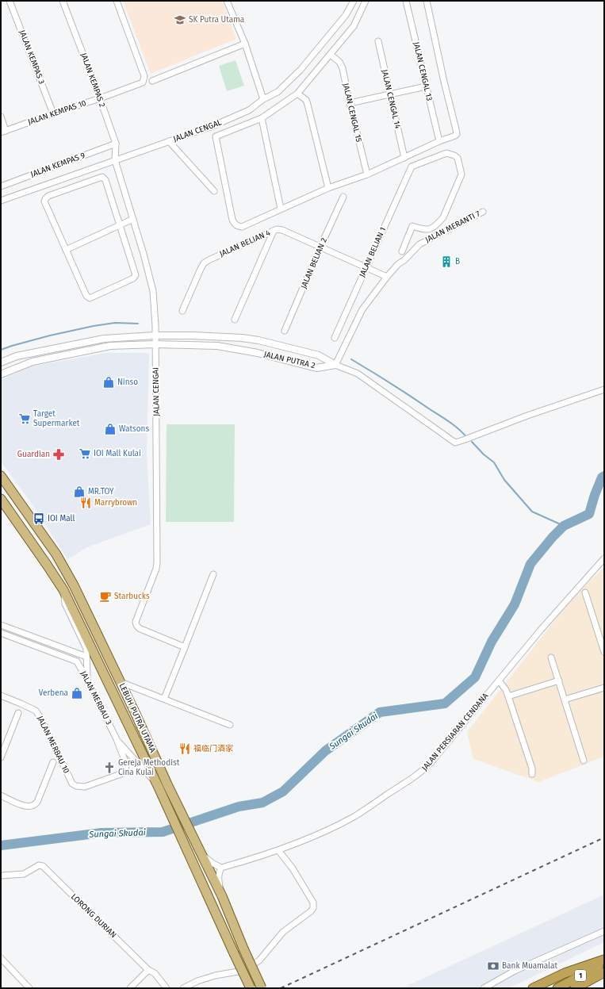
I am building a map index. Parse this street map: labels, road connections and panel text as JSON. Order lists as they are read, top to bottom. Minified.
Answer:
{"streets":{"highway":["1"],"main road":["LEBUH PUTRA UTAMA"],"street":["JALAN KEMPAS 3","JALAN CENGAL 13","JALAN KEMPAS 2","JALAN CENGAL 14","JALAN KEMPAS 10","JALAN CENGAL 15","JALAN CENGAL","JALAN KEMPAS 9","JALAN MERANTI 7","JALAN BELIAN 4","JALAN BELIAN 1","JALAN BELIAN 2","JALAN PUTRA 2","JALAN CENGAI","JALAN MERBAU 3","JALAN PERSIARAN CENDANA","JALAN MERBAU 10","LORONG DURIAN"]},"crossings":[["JALAN KEMPAS 3","JALAN KEMPAS 10"],["JALAN KEMPAS 2","JALAN KEMPAS 10"],["JALAN KEMPAS 2","JALAN CENGAL"],["JALAN KEMPAS 2","JALAN KEMPAS 9"],["JALAN KEMPAS 2","JALAN CENGAI"],["JALAN CENGAL","JALAN CENGAI"],["JALAN MERANTI 7","JALAN BELIAN 4"],["JALAN MERANTI 7","JALAN PUTRA 2"],["JALAN BELIAN 4","JALAN BELIAN 1"],["JALAN BELIAN 4","JALAN BELIAN 2"],["JALAN PUTRA 2","JALAN CENGAI"],["JALAN MERBAU 3","JALAN MERBAU 10"]],"water":["Sungai Skudai"],"places":{"school or university":["SK Putra Utama"],"building":["B"],"shop":["Ninso","Watsons","MR.TOY","Verbena"],"supermarket":["Target Supermarket","IOI Mall Kulai"],"pharmacy":["Guardian"],"restaurant":["Marrybrown","福临门酒家"],"bus stop":["IOI Mall"],"cafe":["Starbucks"],"church":["Gereja Methodist Cina Kulai"],"bank":["Bank Muamalat"]}}
